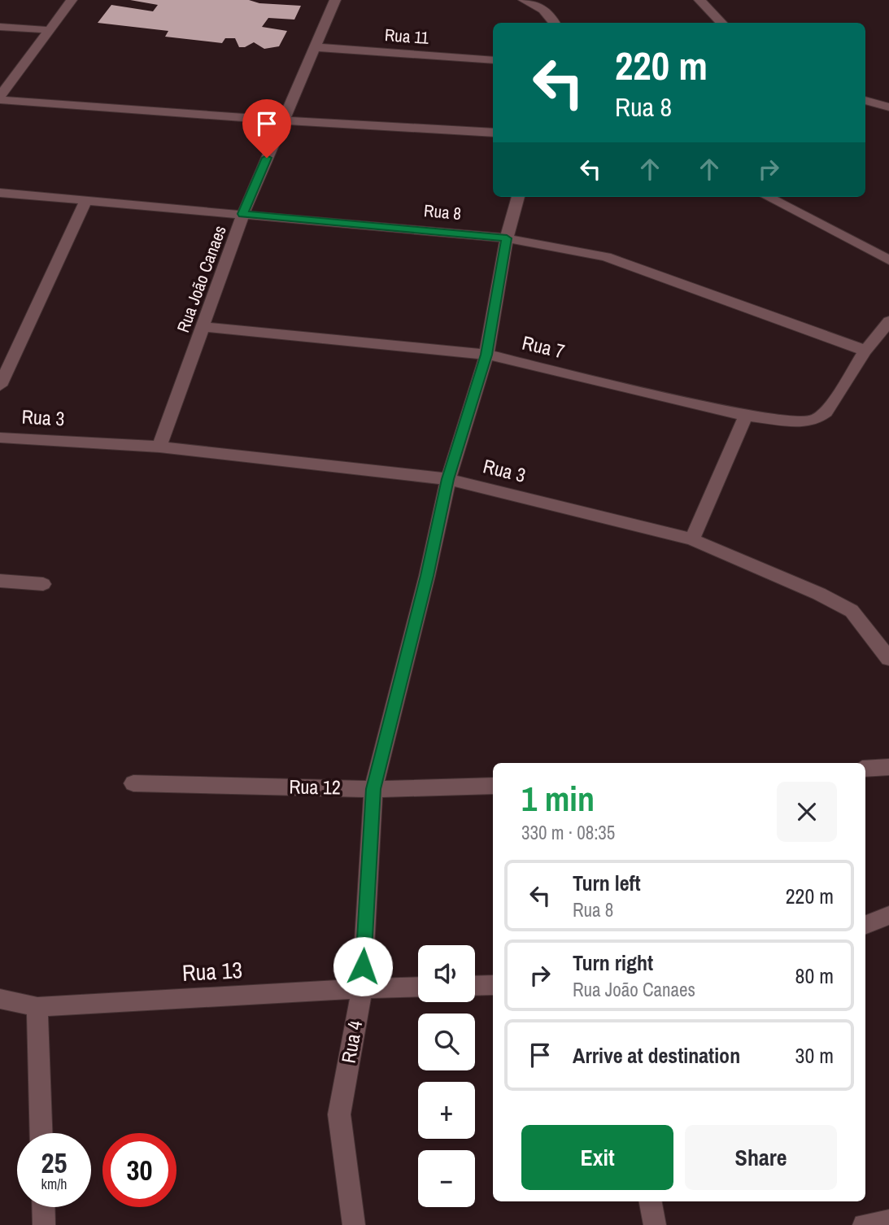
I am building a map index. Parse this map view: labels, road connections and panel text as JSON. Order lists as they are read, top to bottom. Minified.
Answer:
{"streets":{"street":["Rua 11","Rua 8","Rua João Canaes","Rua 7","Rua 3","Rua 12","Rua 13","Rua 4"]},"crossings":[["Rua 11","Rua João Canaes"],["Rua 8","Rua João Canaes"],["Rua 8","Rua 7"],["Rua 8","Rua 4"],["Rua João Canaes","Rua 7"],["Rua João Canaes","Rua 3"],["Rua 7","Rua 4"],["Rua 3","Rua 4"],["Rua 12","Rua 4"],["Rua 13","Rua 4"]],"page":{"turn":["220 m","Rua 8"],"heading":["1 min","330 m · 08:35"],"list":[{"name":"Turn left","note":"Rua 8","value":"220 m"},{"name":"Turn right","note":"Rua João Canaes","value":"80 m"},{"name":"Arrive at destination","value":"30 m"}],"map_buttons":["+","−"],"buttons":["Exit","Share"],"speed":"25 km/h","limit":"30"}}
